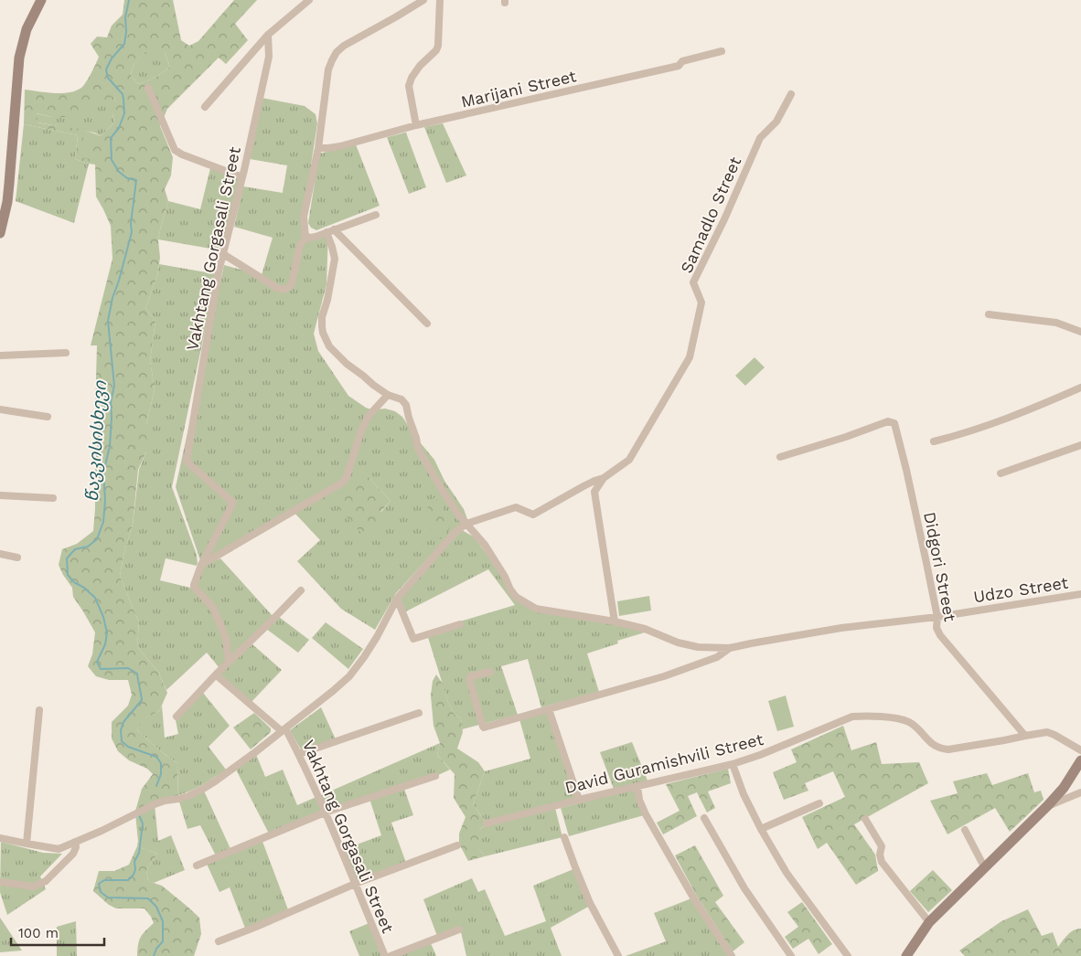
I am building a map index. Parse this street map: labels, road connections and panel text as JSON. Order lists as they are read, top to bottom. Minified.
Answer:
{"streets":{"street":["Marijani Street","Samadlo Street","Vakhtang Gorgasali Street","Didgori Street","Udzo Street","David Guramishvili Street"]},"crossings":[["Didgori Street","Udzo Street"],["Didgori Street","David Guramishvili Street"]],"water":["წავკისისხევი"],"scale_bar":"100 m"}
